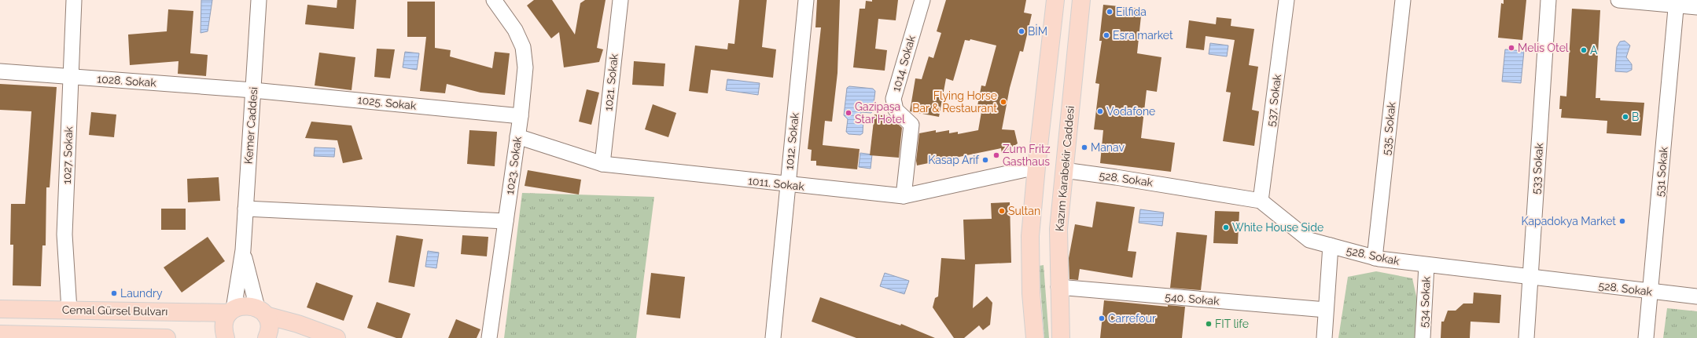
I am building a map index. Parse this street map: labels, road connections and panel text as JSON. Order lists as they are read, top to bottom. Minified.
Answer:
{"streets":{"main road":["Kazım Karabekir Caddesi","Cemal Gürsel Bulvarı"],"street":["1014. Sokak","1028. Sokak","1021. Sokak","537. Sokak","1025. Sokak","Kemer Caddesi","535. Sokak","1012. Sokak","1027. Sokak","1023. Sokak","533 Sokak","531 Sokak","528. Sokak","1011. Sokak","540. Sokak","534 Sokak"]},"crossings":[["1014. Sokak","1011. Sokak"],["1028. Sokak","1025. Sokak"],["1028. Sokak","Kemer Caddesi"],["1028. Sokak","1027. Sokak"],["1021. Sokak","1011. Sokak"],["537. Sokak","528. Sokak"],["1025. Sokak","Kemer Caddesi"],["1025. Sokak","1023. Sokak"],["535. Sokak","528. Sokak"],["1012. Sokak","1011. Sokak"],["1027. Sokak","Cemal Gürsel Bulvarı"],["1023. Sokak","1011. Sokak"],["Kazım Karabekir Caddesi","528. Sokak"],["Kazım Karabekir Caddesi","540. Sokak"],["533 Sokak","528. Sokak"],["531 Sokak","528. Sokak"],["528. Sokak","534 Sokak"]],"places":["Eilfida","BİM","Esra market","Melis Otel","A","Flying Horse Bar & Restaurant","Vodafone","Gazipaşa Star Hotel","B","Manav","Zum Fritz Gasthaus","Kasap Arif","Sultan","Kapadokya Market","White House Side","Laundry","Carrefour","FIT life"]}
